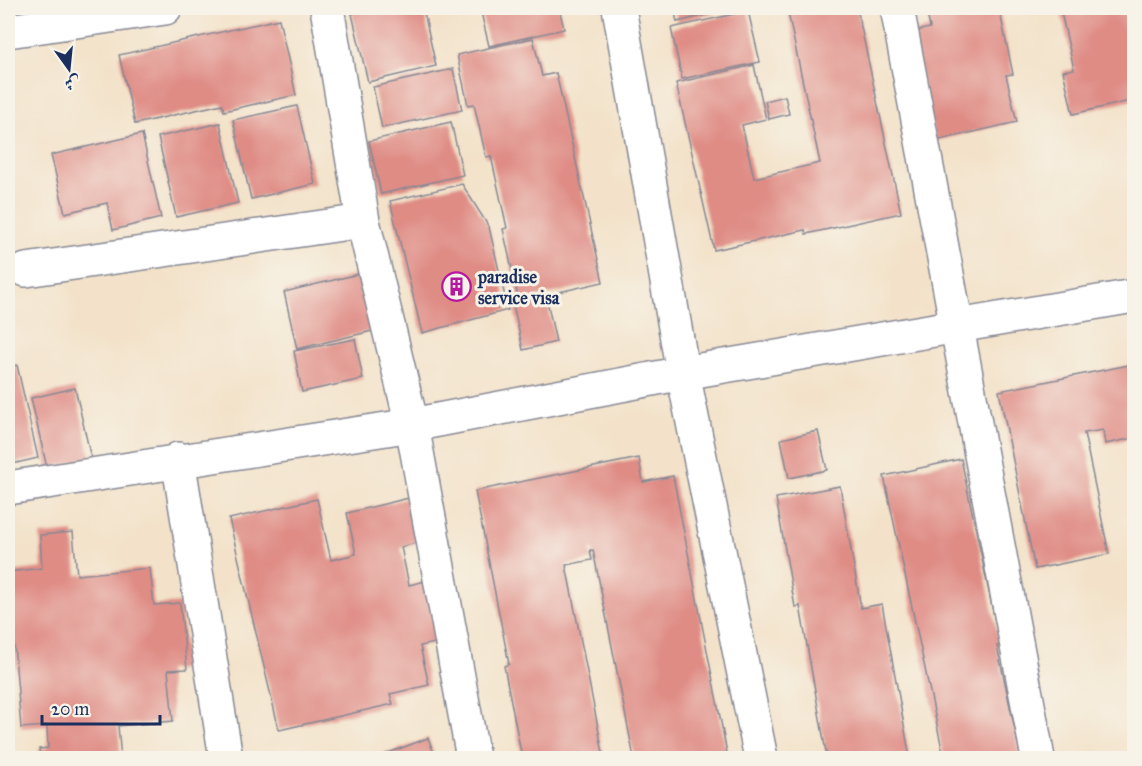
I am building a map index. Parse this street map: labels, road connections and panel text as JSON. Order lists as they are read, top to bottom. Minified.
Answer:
{"places":{"building":["paradise service visa"]},"scale_bar":"20 m","north":"bottom"}
